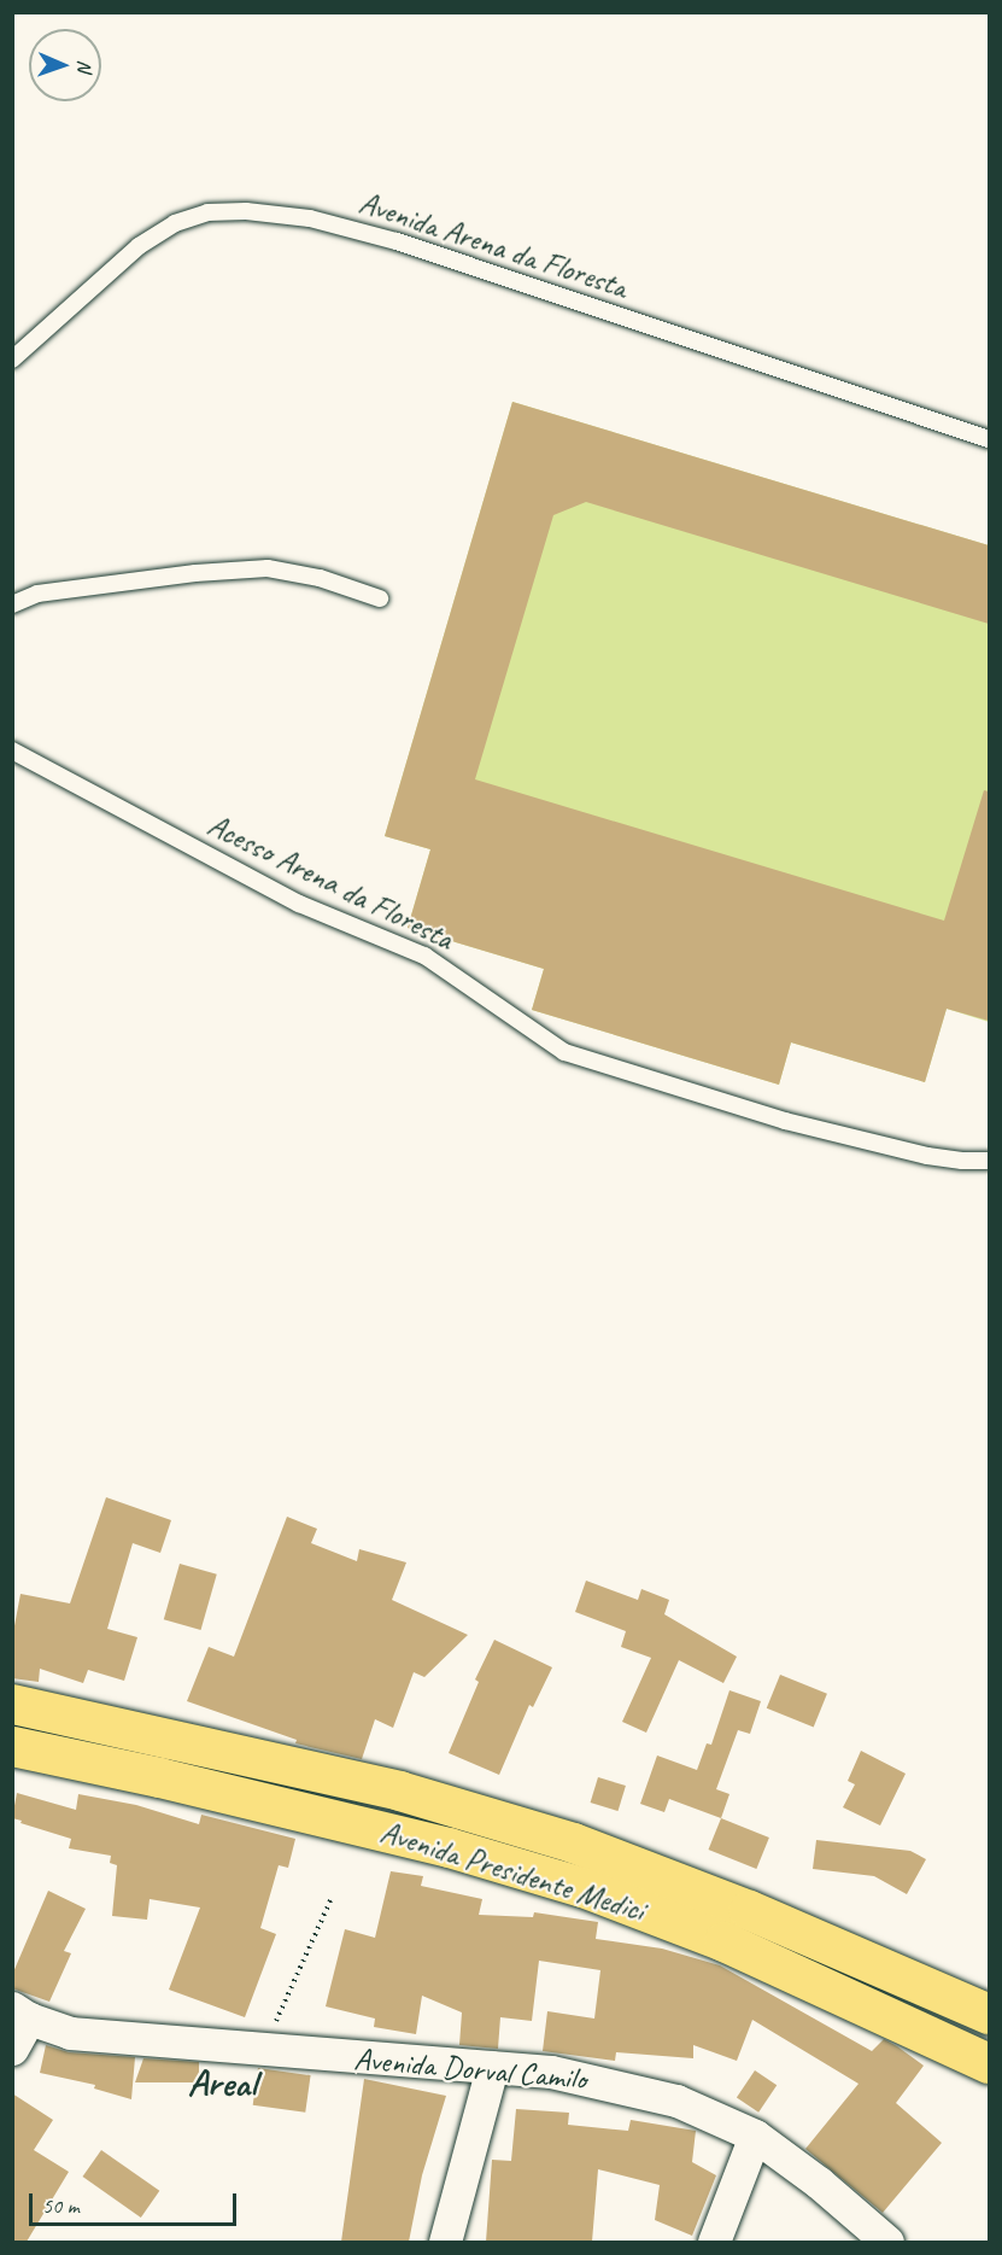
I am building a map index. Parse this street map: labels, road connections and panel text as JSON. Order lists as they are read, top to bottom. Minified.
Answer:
{"streets":{"main road":["Avenida Presidente Medici"],"street":["Avenida Dorval Camilo"],"lane":["Avenida Arena da Floresta","Acesso Arena da Floresta"]},"districts":["Areal"],"scale_bar":"50 m","north":"right"}
